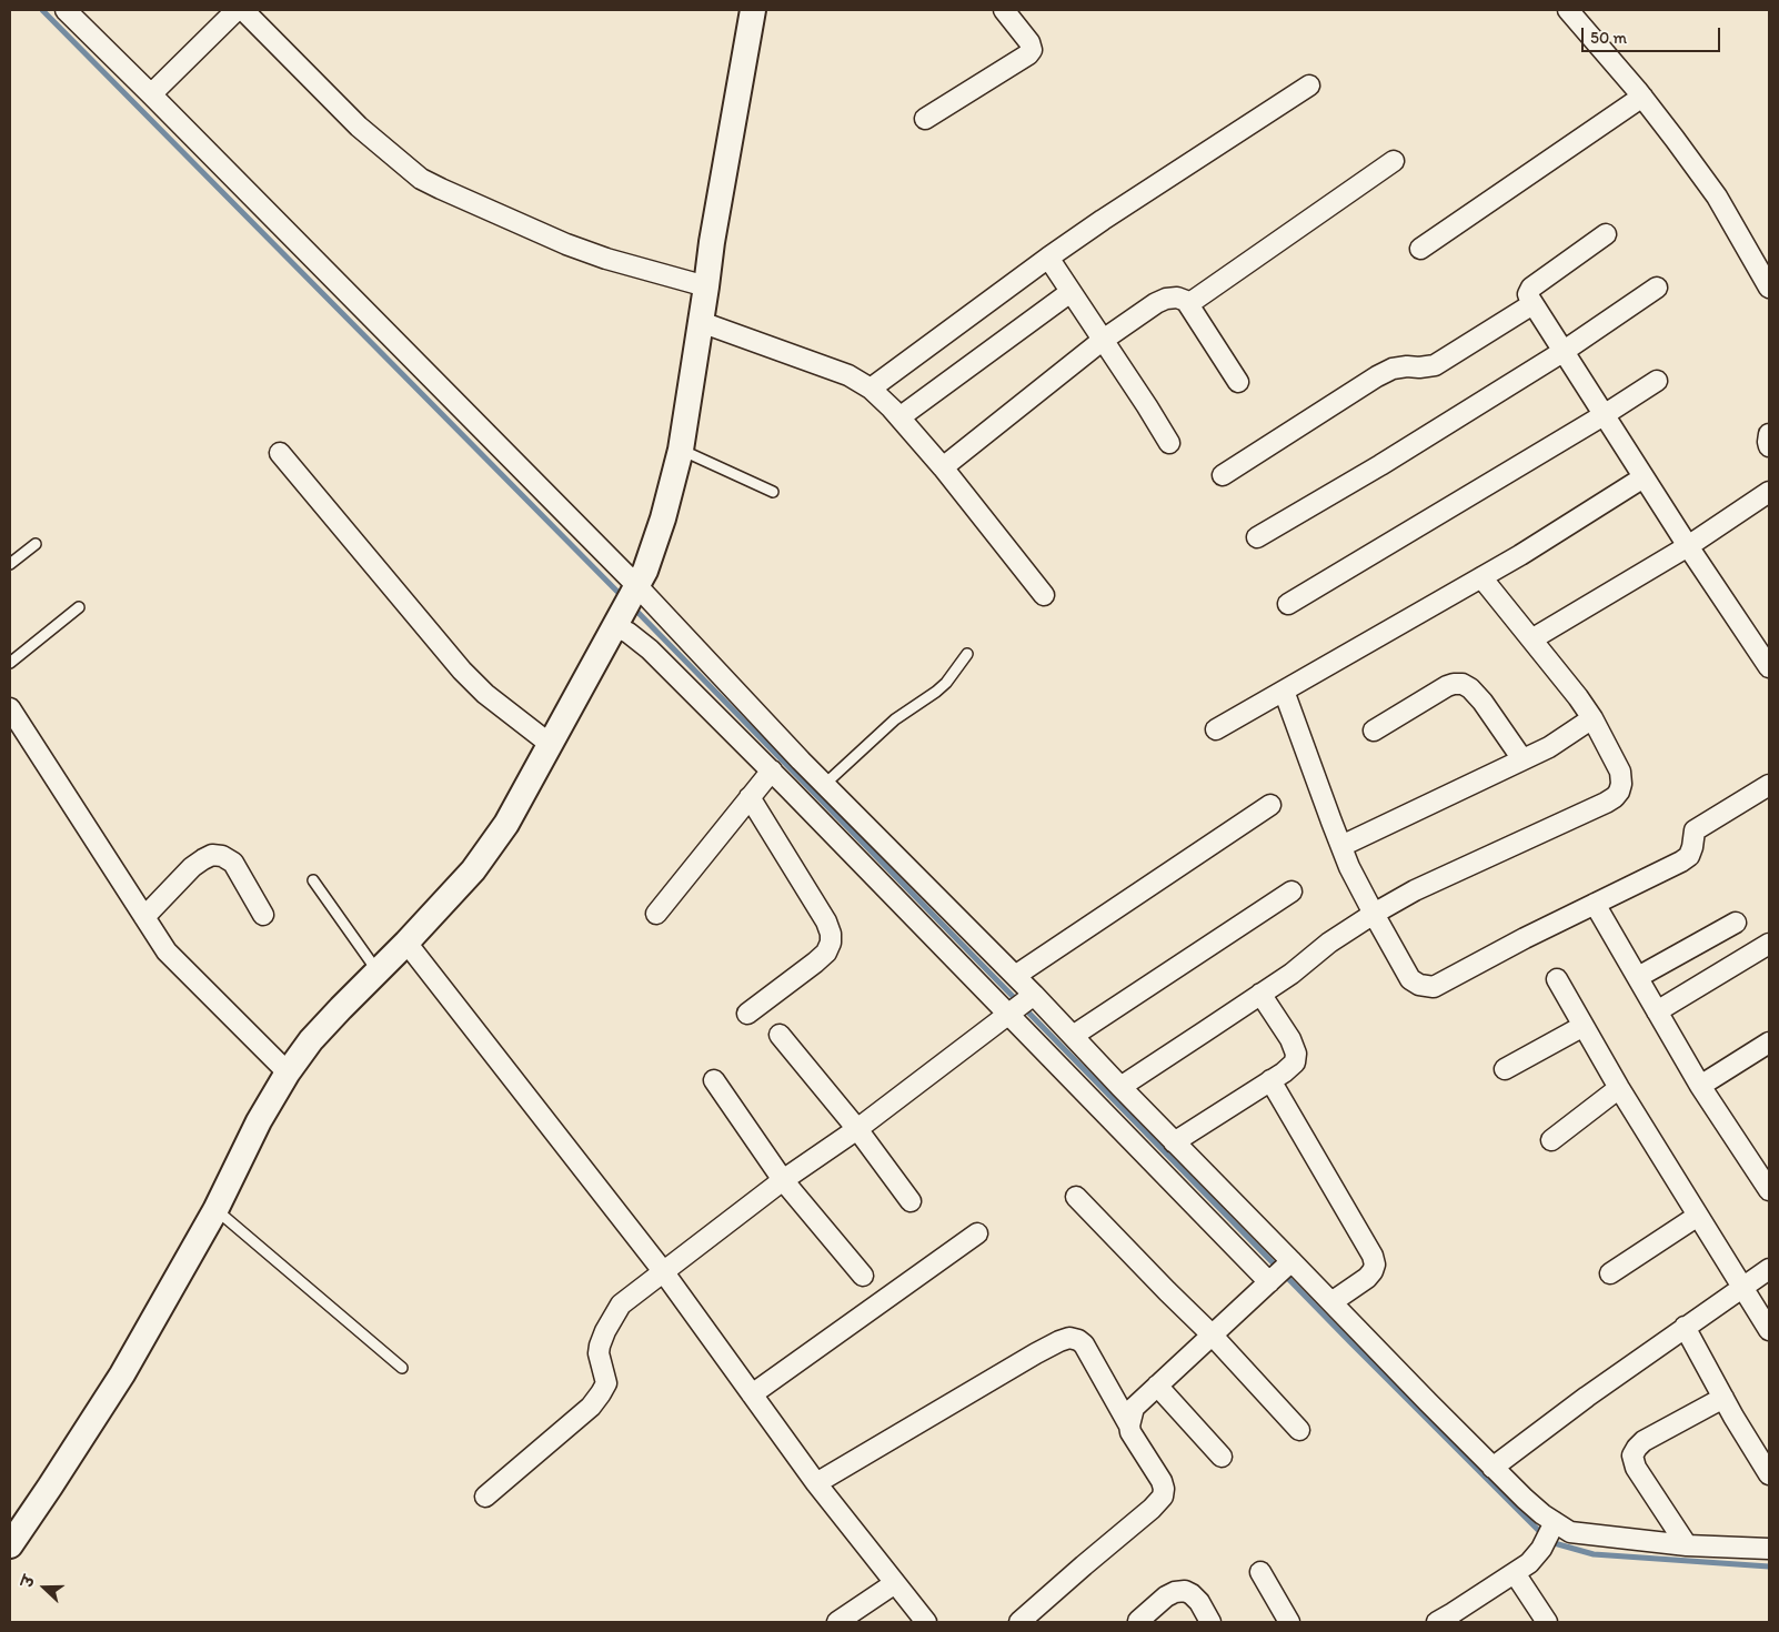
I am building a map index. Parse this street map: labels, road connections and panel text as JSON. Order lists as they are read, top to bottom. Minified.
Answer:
{"scale_bar":"50 m","north":"left"}
